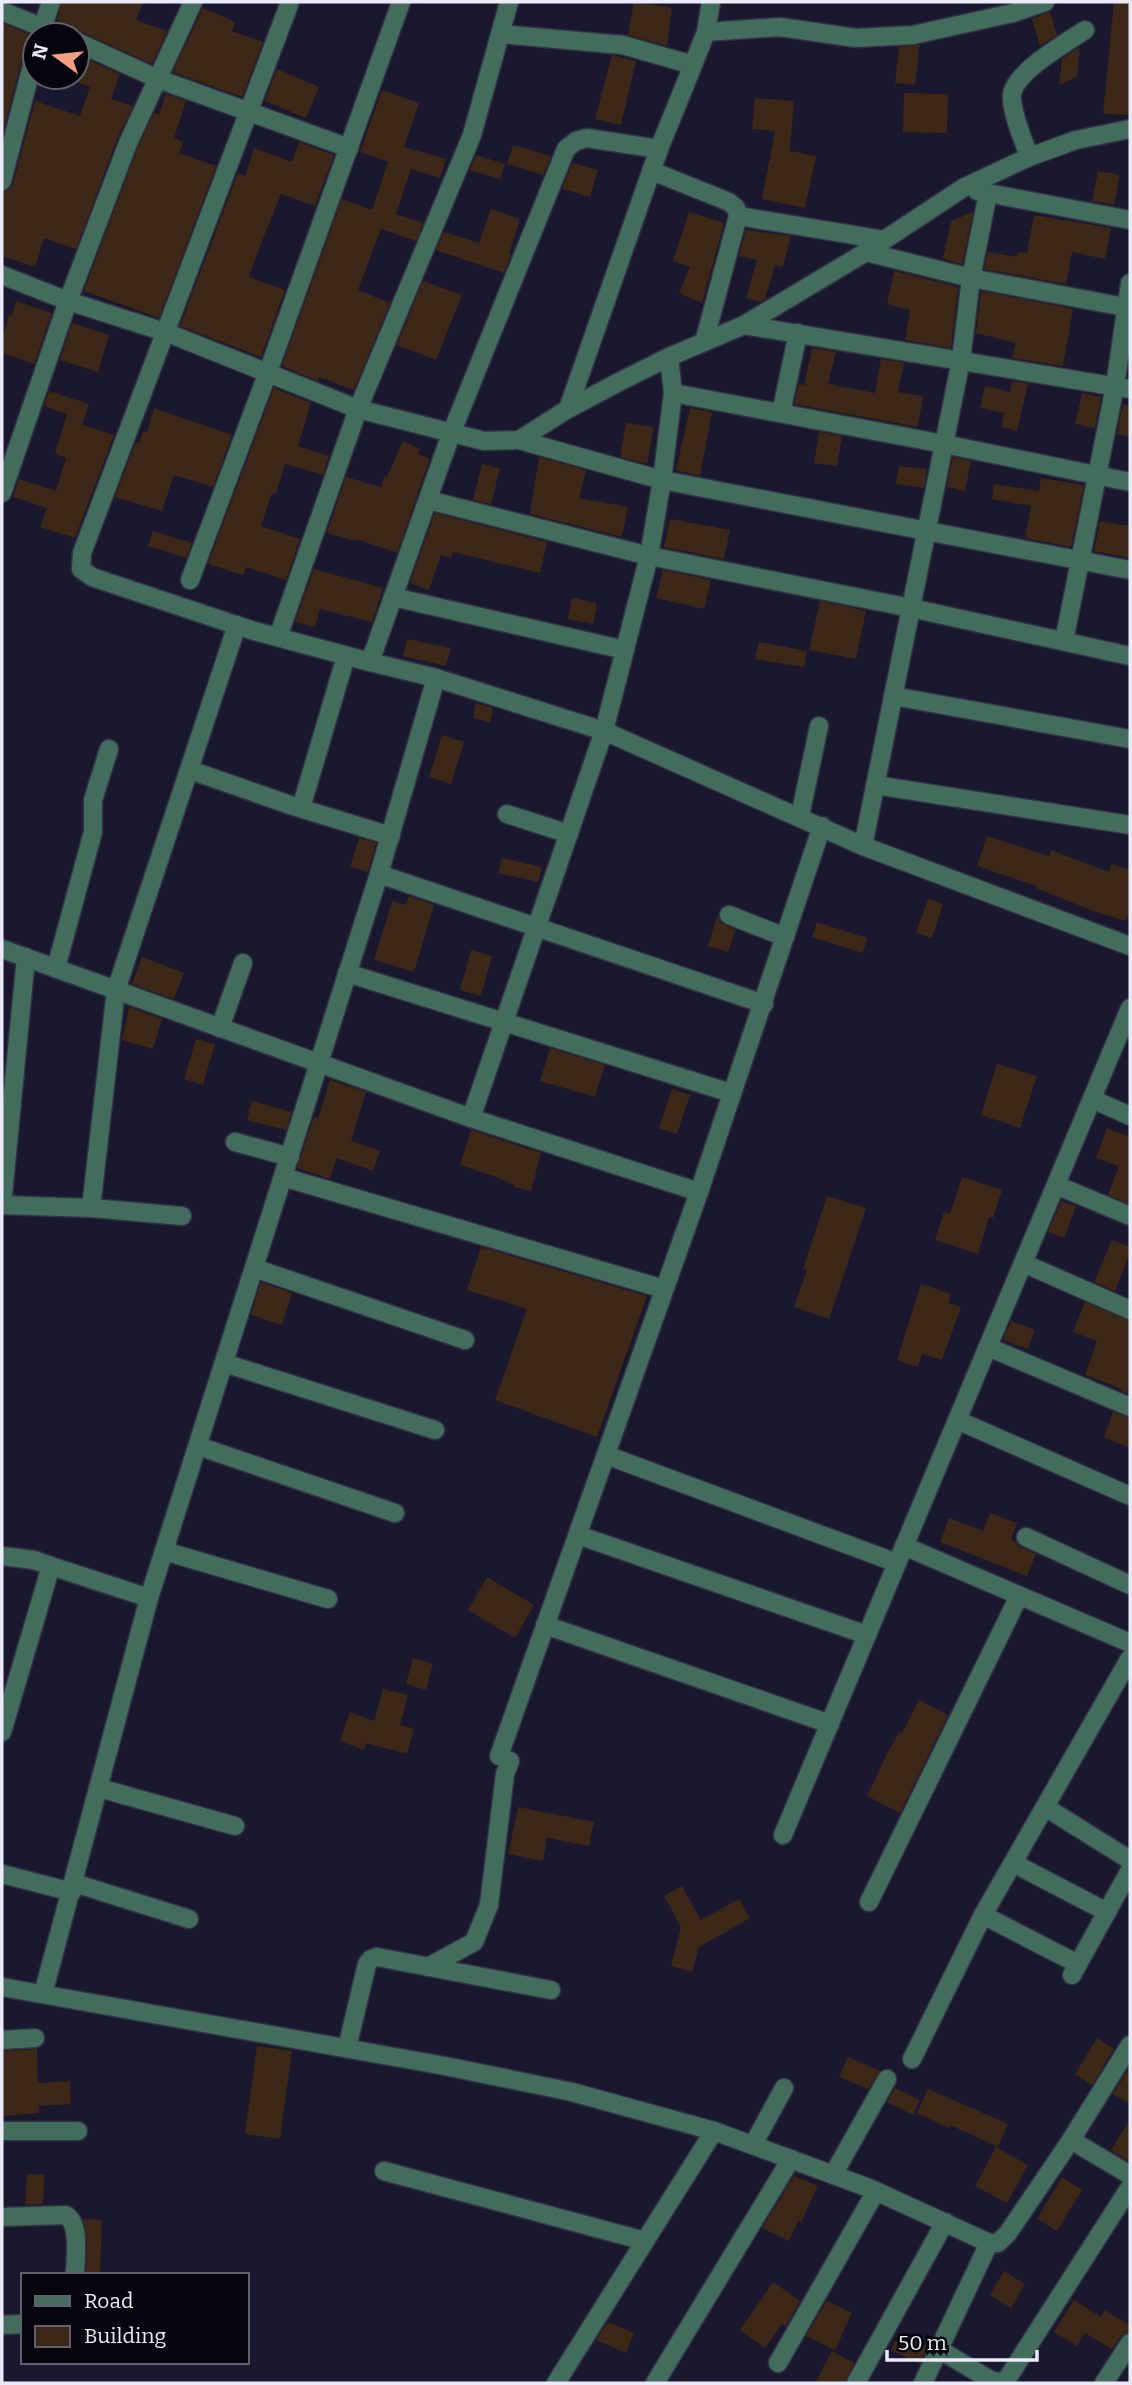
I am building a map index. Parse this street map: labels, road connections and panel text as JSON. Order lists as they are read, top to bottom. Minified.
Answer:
{"legend":["Road","Building"],"scale_bar":"50 m","north":"left"}
